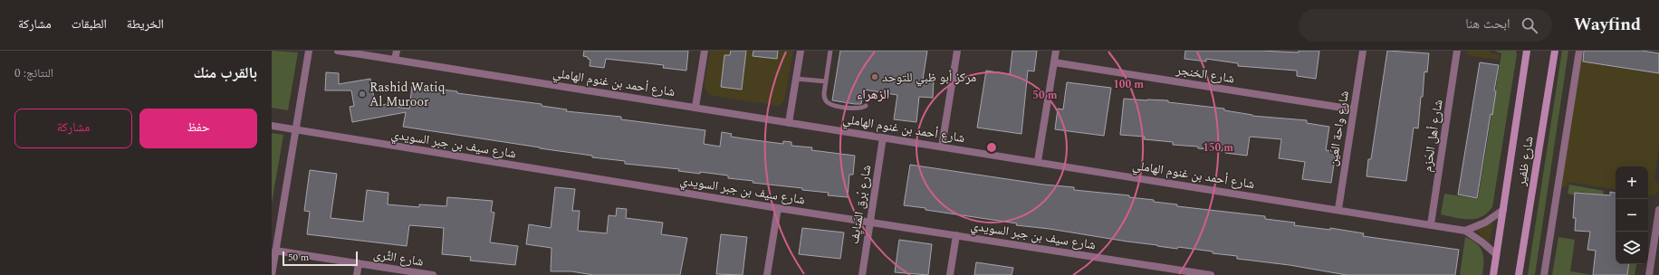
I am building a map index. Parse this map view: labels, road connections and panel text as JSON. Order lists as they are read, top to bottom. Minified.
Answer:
{"streets":{"main road":["شارع ظفير"],"street":["شارع الخنجر","شارع أحمد بن غنوم الهاملي","شارع واحة العَين","شارع أهل الحَزم","شارع سيف بن جبر السويدي","شارع بُرق المَنايِف","شارع الثَّرى"]},"crossings":[["شارع الخنجر","شارع واحة العَين"],["شارع أحمد بن غنوم الهاملي","شارع واحة العَين"],["شارع أحمد بن غنوم الهاملي","شارع أهل الحَزم"],["شارع أحمد بن غنوم الهاملي","شارع ظفير"],["شارع أحمد بن غنوم الهاملي","شارع بُرق المَنايِف"],["شارع سيف بن جبر السويدي","شارع بُرق المَنايِف"]],"districts":["الزهراء"],"places":["مركز أبو ظبي للتوحد","Rashid Watiq Al Muroor"],"scale_bar":"50 m","page":{"header":"Wayfind","search":"ابحث هنا","nav":["الخريطة","الطبقات","مشاركة"],"heading":["بالقرب منك","النتائج: 0"],"buttons":["حفظ","مشاركة"],"map_buttons":["+","−"],"scale":"50 m"},"rings":["100 m","50 m","150 m"]}
